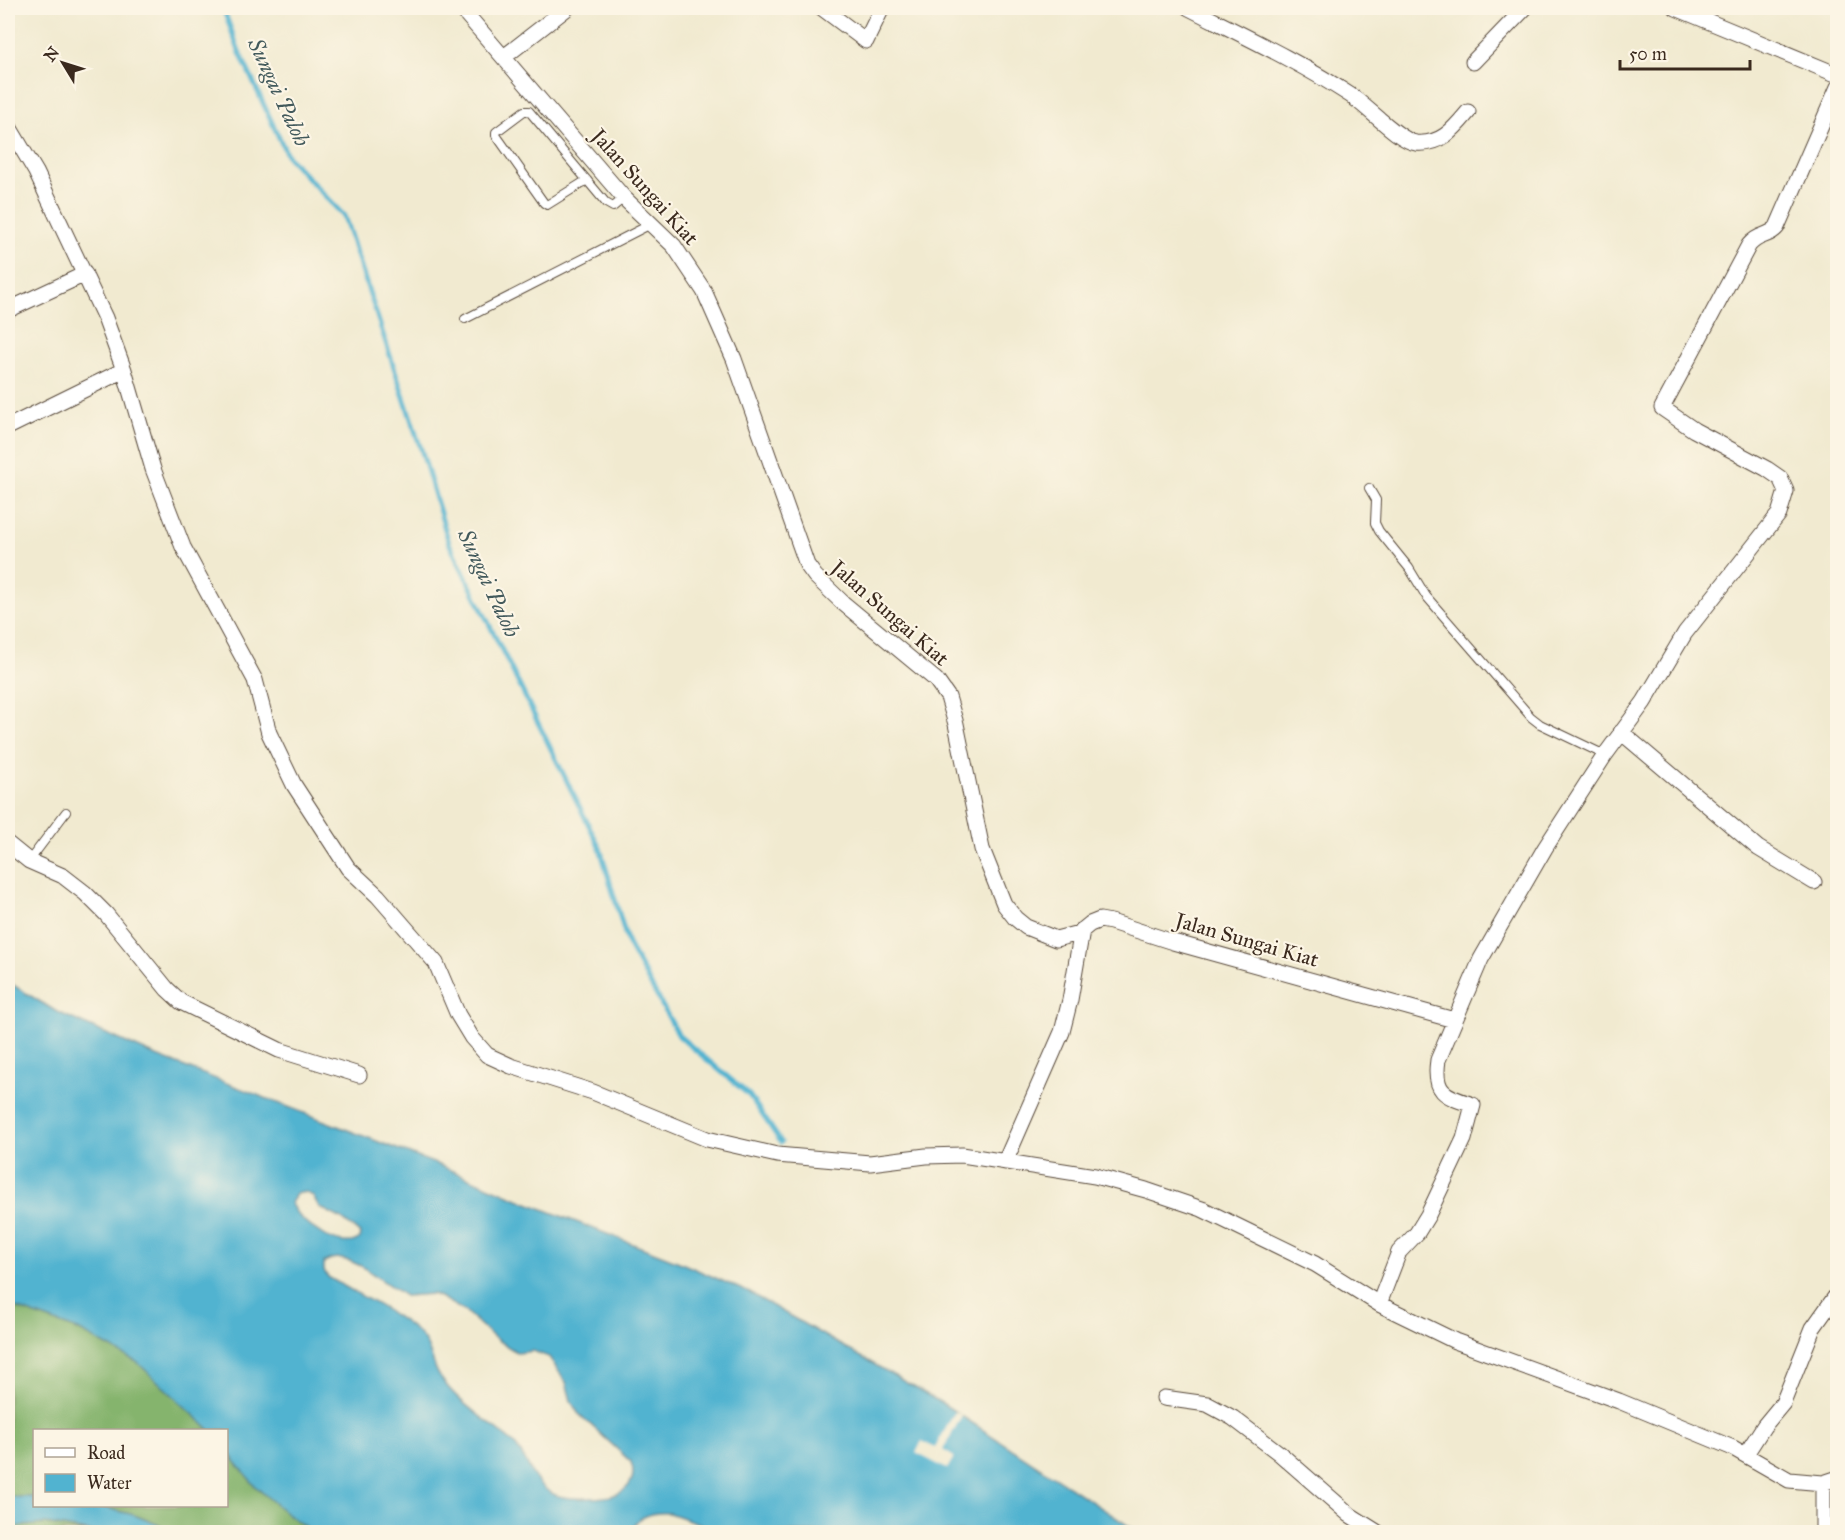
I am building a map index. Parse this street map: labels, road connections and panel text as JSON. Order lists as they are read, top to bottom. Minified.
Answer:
{"streets":{"street":["Jalan Sungai Kiat"]},"water":["Sungai Paloh"],"legend":["Road","Water"],"scale_bar":"50 m","north":"top left"}
